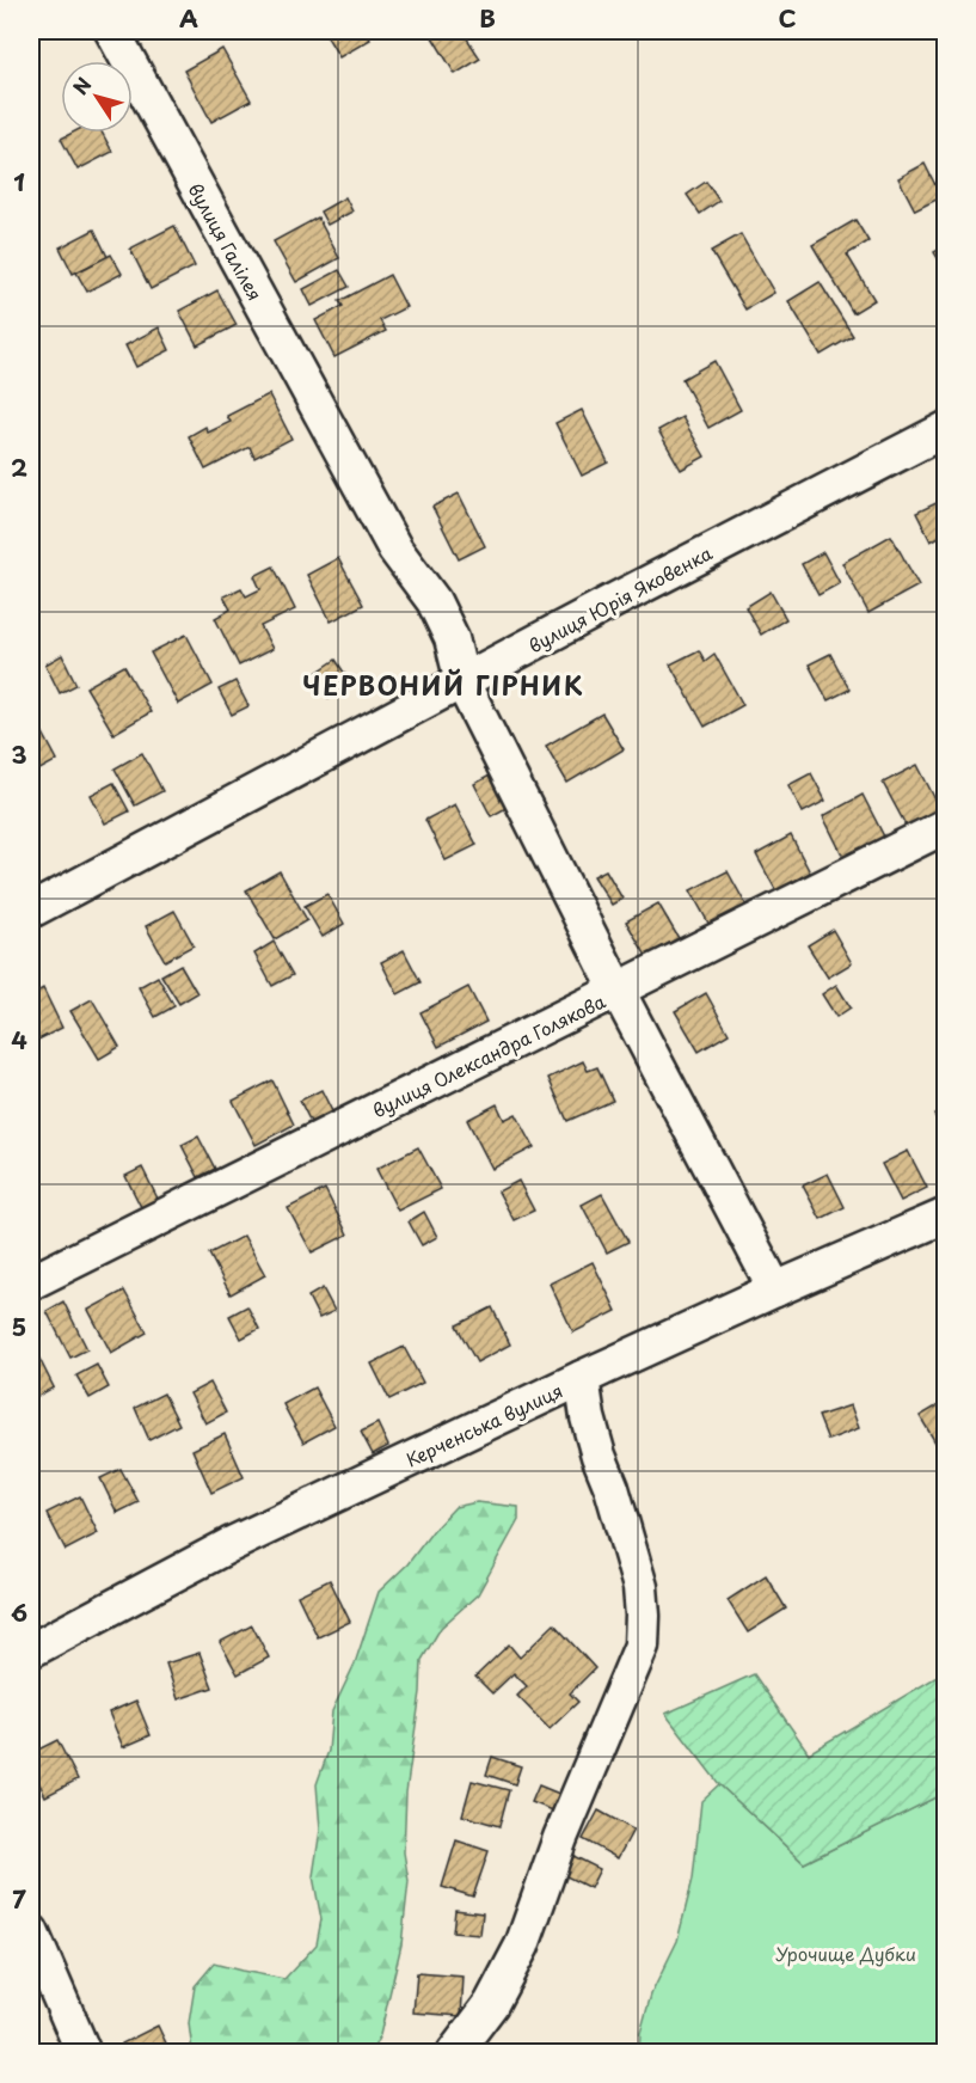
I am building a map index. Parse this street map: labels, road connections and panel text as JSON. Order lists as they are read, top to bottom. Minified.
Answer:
{"streets":{"street":["вулиця Галілея","вулиця Юрія Яковенка","вулиця Олександра Голякова","Керченська вулиця"]},"crossings":[["вулиця Галілея","вулиця Юрія Яковенка"],["вулиця Галілея","вулиця Олександра Голякова"],["вулиця Галілея","Керченська вулиця"]],"districts":["ЧЕРВОНИЙ ГІРНИК"],"parks":["Урочище Дубки"],"north":"top left","grid":{"columns":["A","B","C"],"rows":["1","2","3","4","5","6","7"]}}
